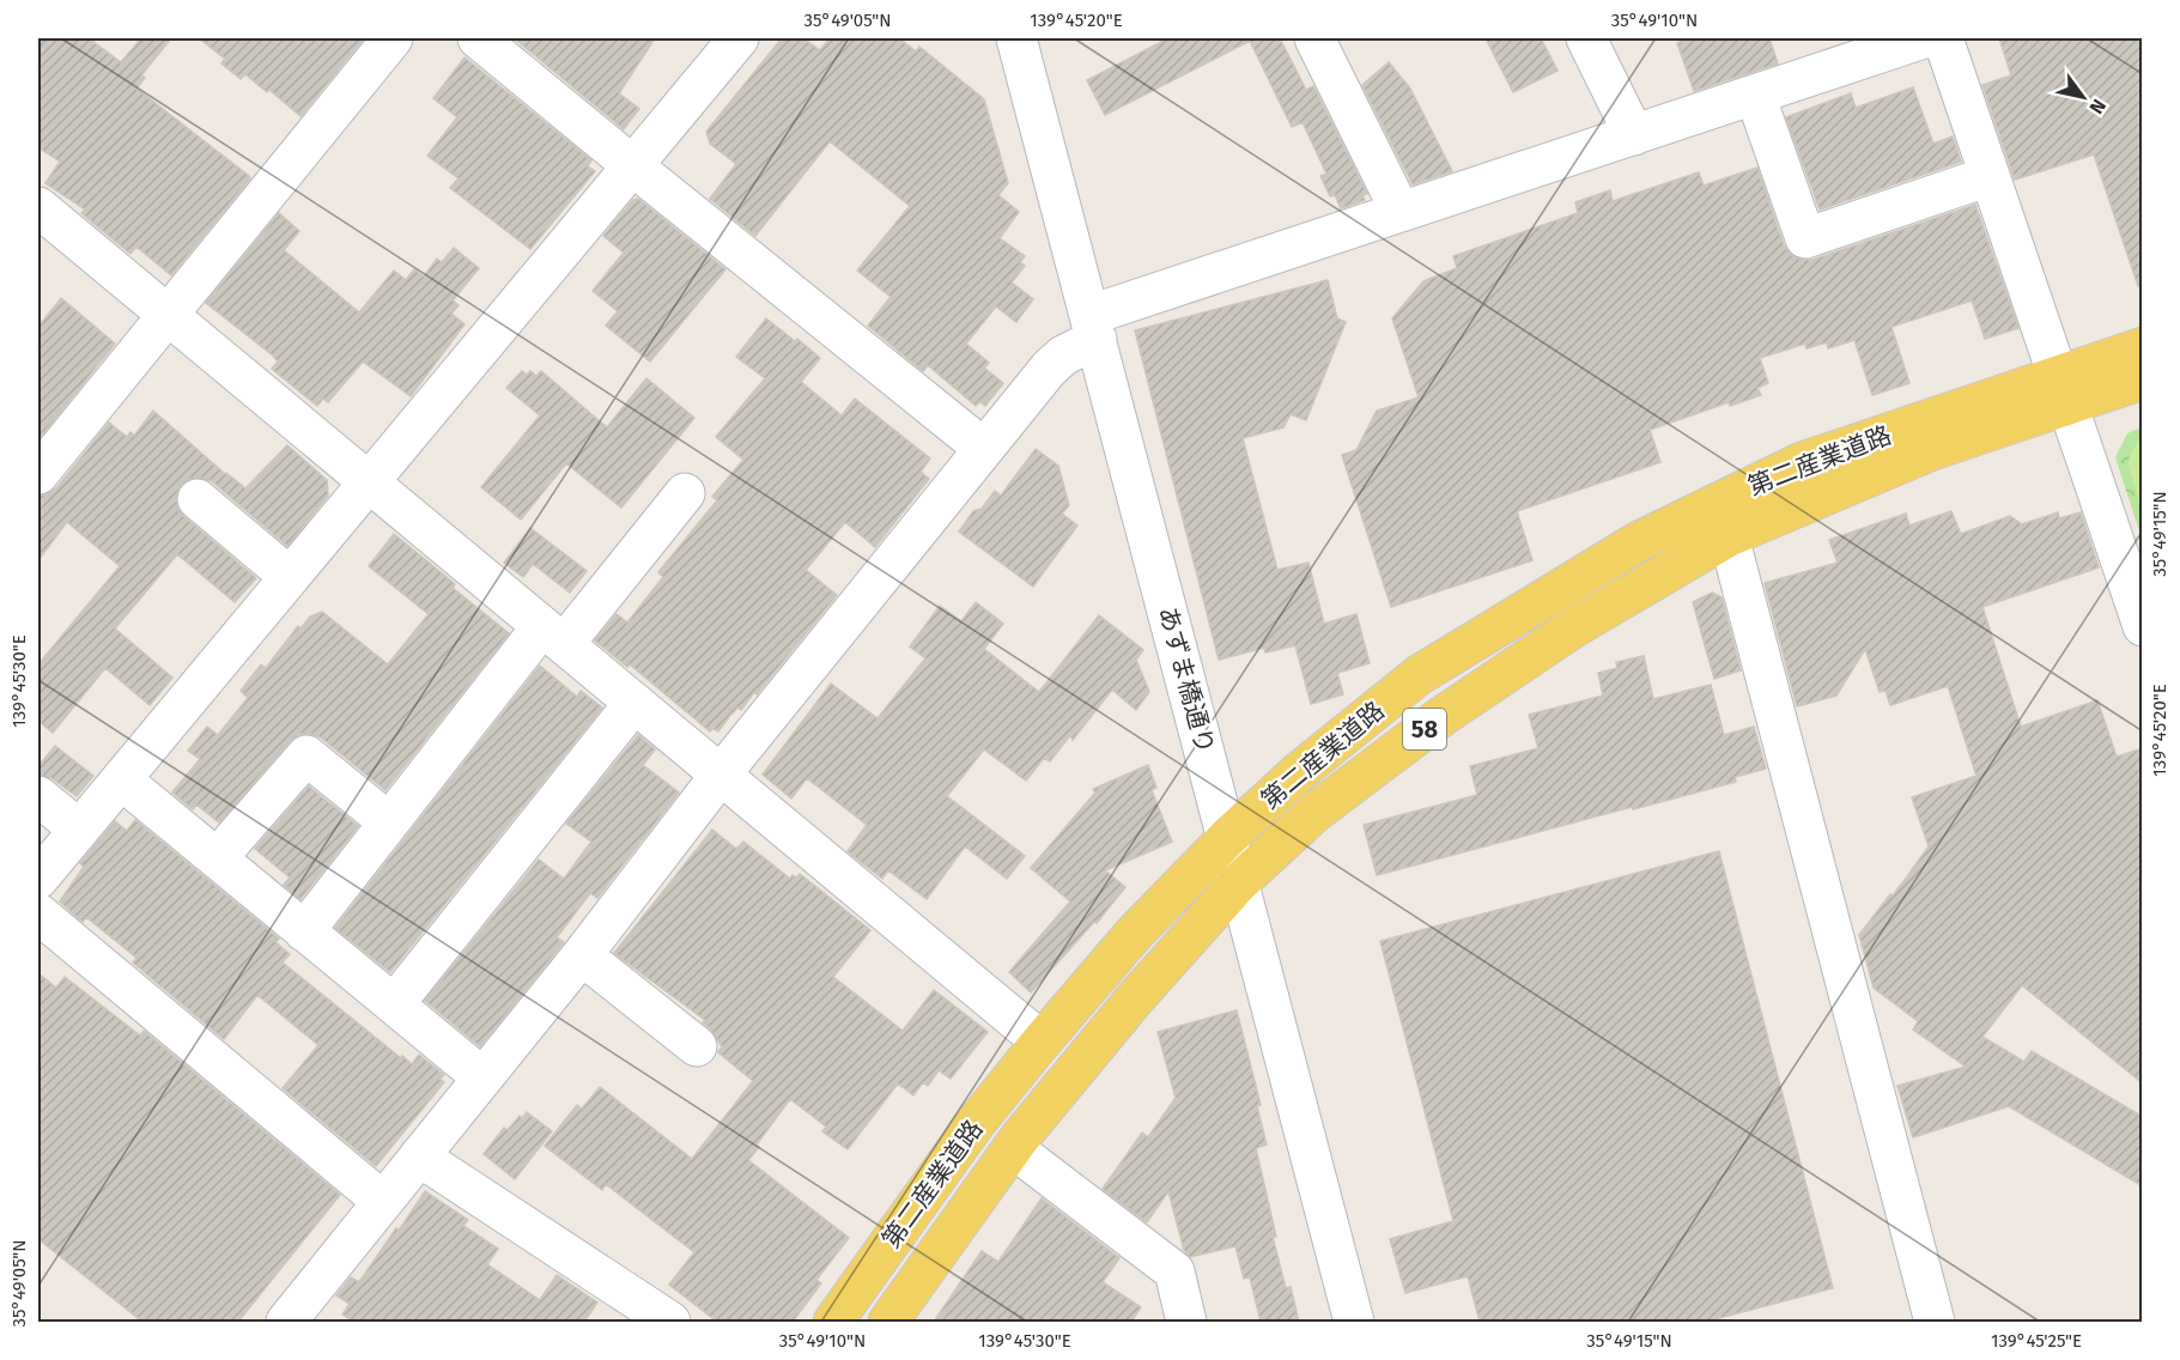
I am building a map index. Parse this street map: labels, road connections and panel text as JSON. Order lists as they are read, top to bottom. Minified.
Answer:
{"streets":{"main road":["第二産業道路","58"],"street":["あずま橋通り"]},"crossings":[["第二産業道路","あずま橋通り"]],"north":"bottom right","coordinates":["35°49'05\"N","139°45'20\"E","35°49'10\"N","35°49'15\"N","139°45'30\"E","139°45'25\"E"]}
